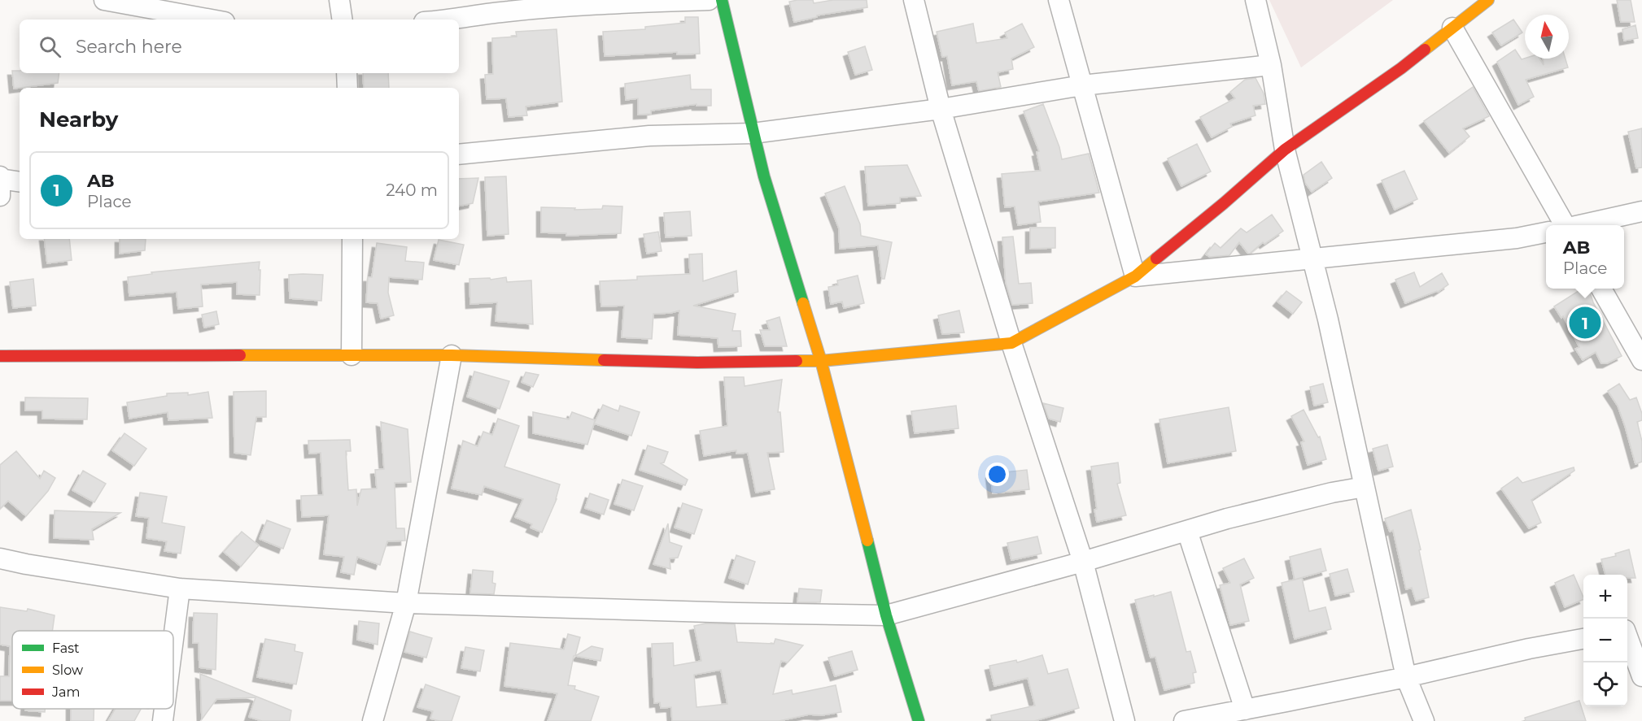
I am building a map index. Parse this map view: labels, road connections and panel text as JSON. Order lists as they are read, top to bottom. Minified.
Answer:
{"legend":["Fast","Slow","Jam"],"north":"top","page":{"search":"Search here","heading":"Nearby","list":[{"mark":"1","name":"AB","note":"Place","value":"240 m"}],"popup":["AB","Place"],"pins":"1","map_buttons":["+","−"]}}
